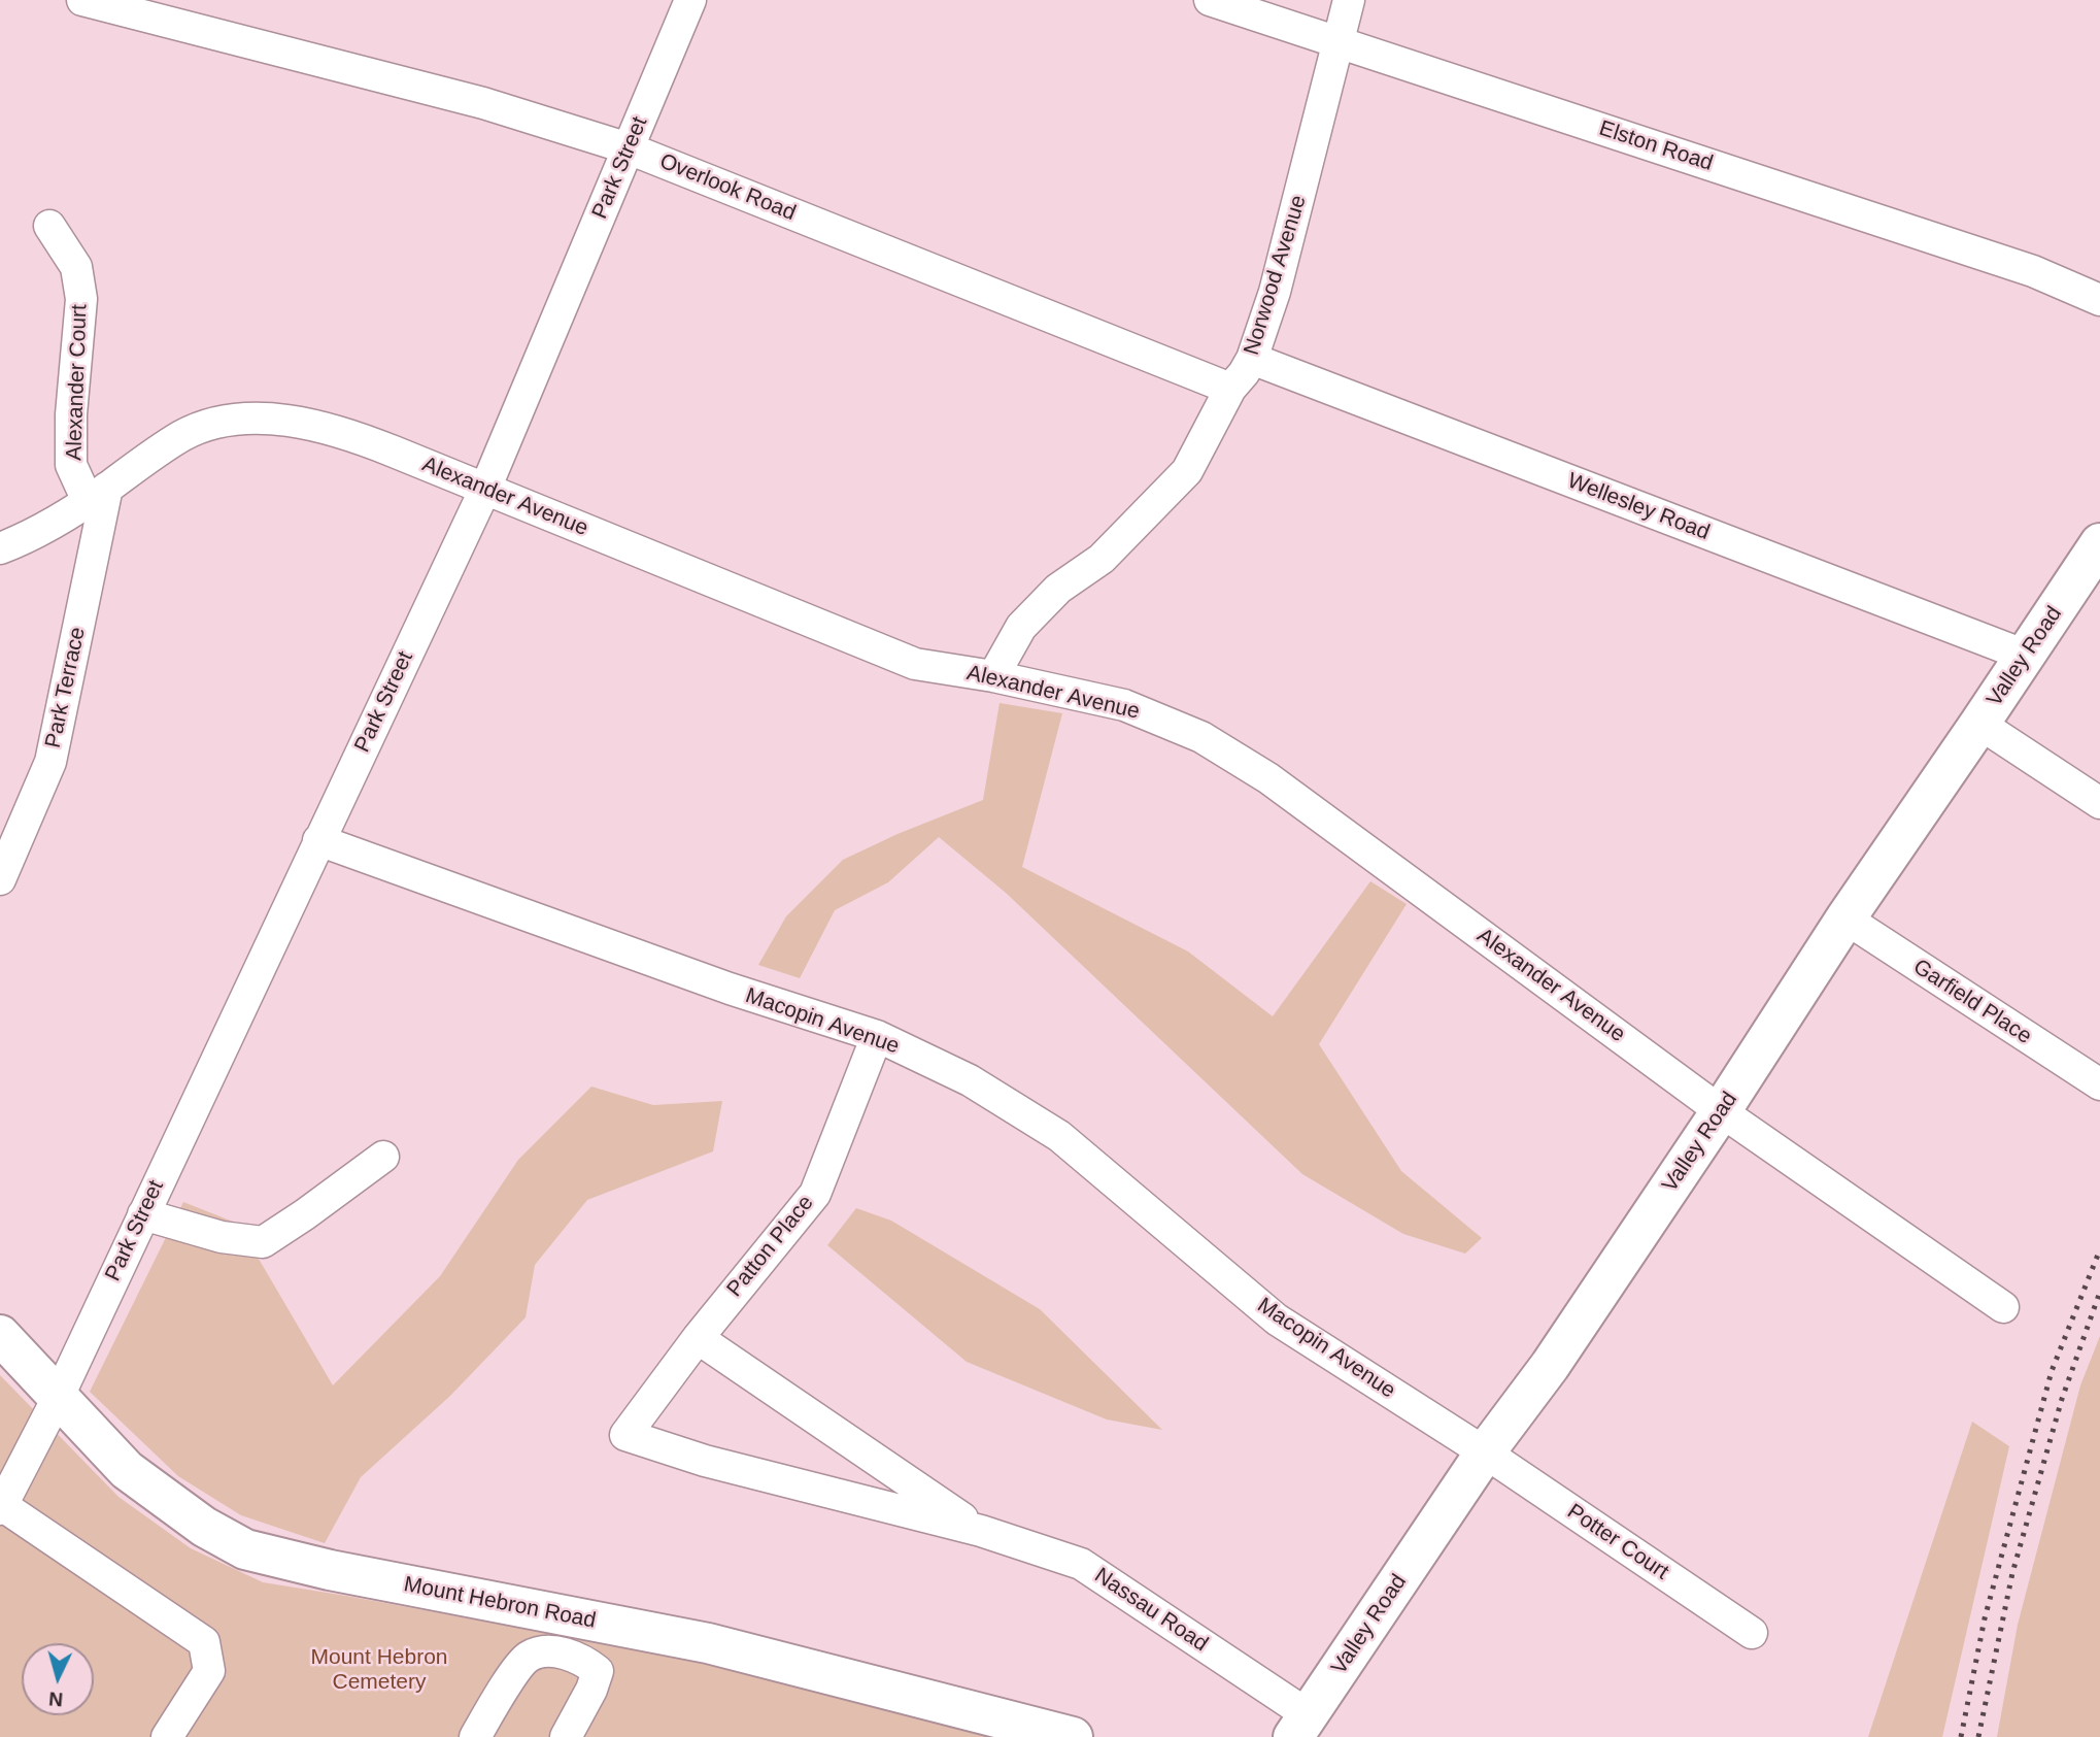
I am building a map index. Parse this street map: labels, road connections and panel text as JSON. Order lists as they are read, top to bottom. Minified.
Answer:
{"streets":{"main road":["Valley Road","Mount Hebron Road"],"street":["Elston Road","Park Street","Overlook Road","Norwood Avenue","Alexander Court","Alexander Avenue","Wellesley Road","Park Terrace","Garfield Place","Macopin Avenue","Patton Place","Potter Court","Nassau Road"]},"crossings":[["Elston Road","Norwood Avenue"],["Park Street","Overlook Road"],["Park Street","Alexander Avenue"],["Park Street","Macopin Avenue"],["Park Street","Mount Hebron Road"],["Overlook Road","Norwood Avenue"],["Norwood Avenue","Alexander Avenue"],["Norwood Avenue","Wellesley Road"],["Alexander Court","Alexander Avenue"],["Alexander Court","Park Terrace"],["Alexander Avenue","Valley Road"],["Alexander Avenue","Park Terrace"],["Wellesley Road","Valley Road"],["Valley Road","Garfield Place"],["Valley Road","Macopin Avenue"],["Valley Road","Potter Court"],["Valley Road","Nassau Road"],["Macopin Avenue","Patton Place"],["Macopin Avenue","Potter Court"],["Patton Place","Nassau Road"]],"parks":["Mount Hebron Cemetery"],"north":"bottom"}
